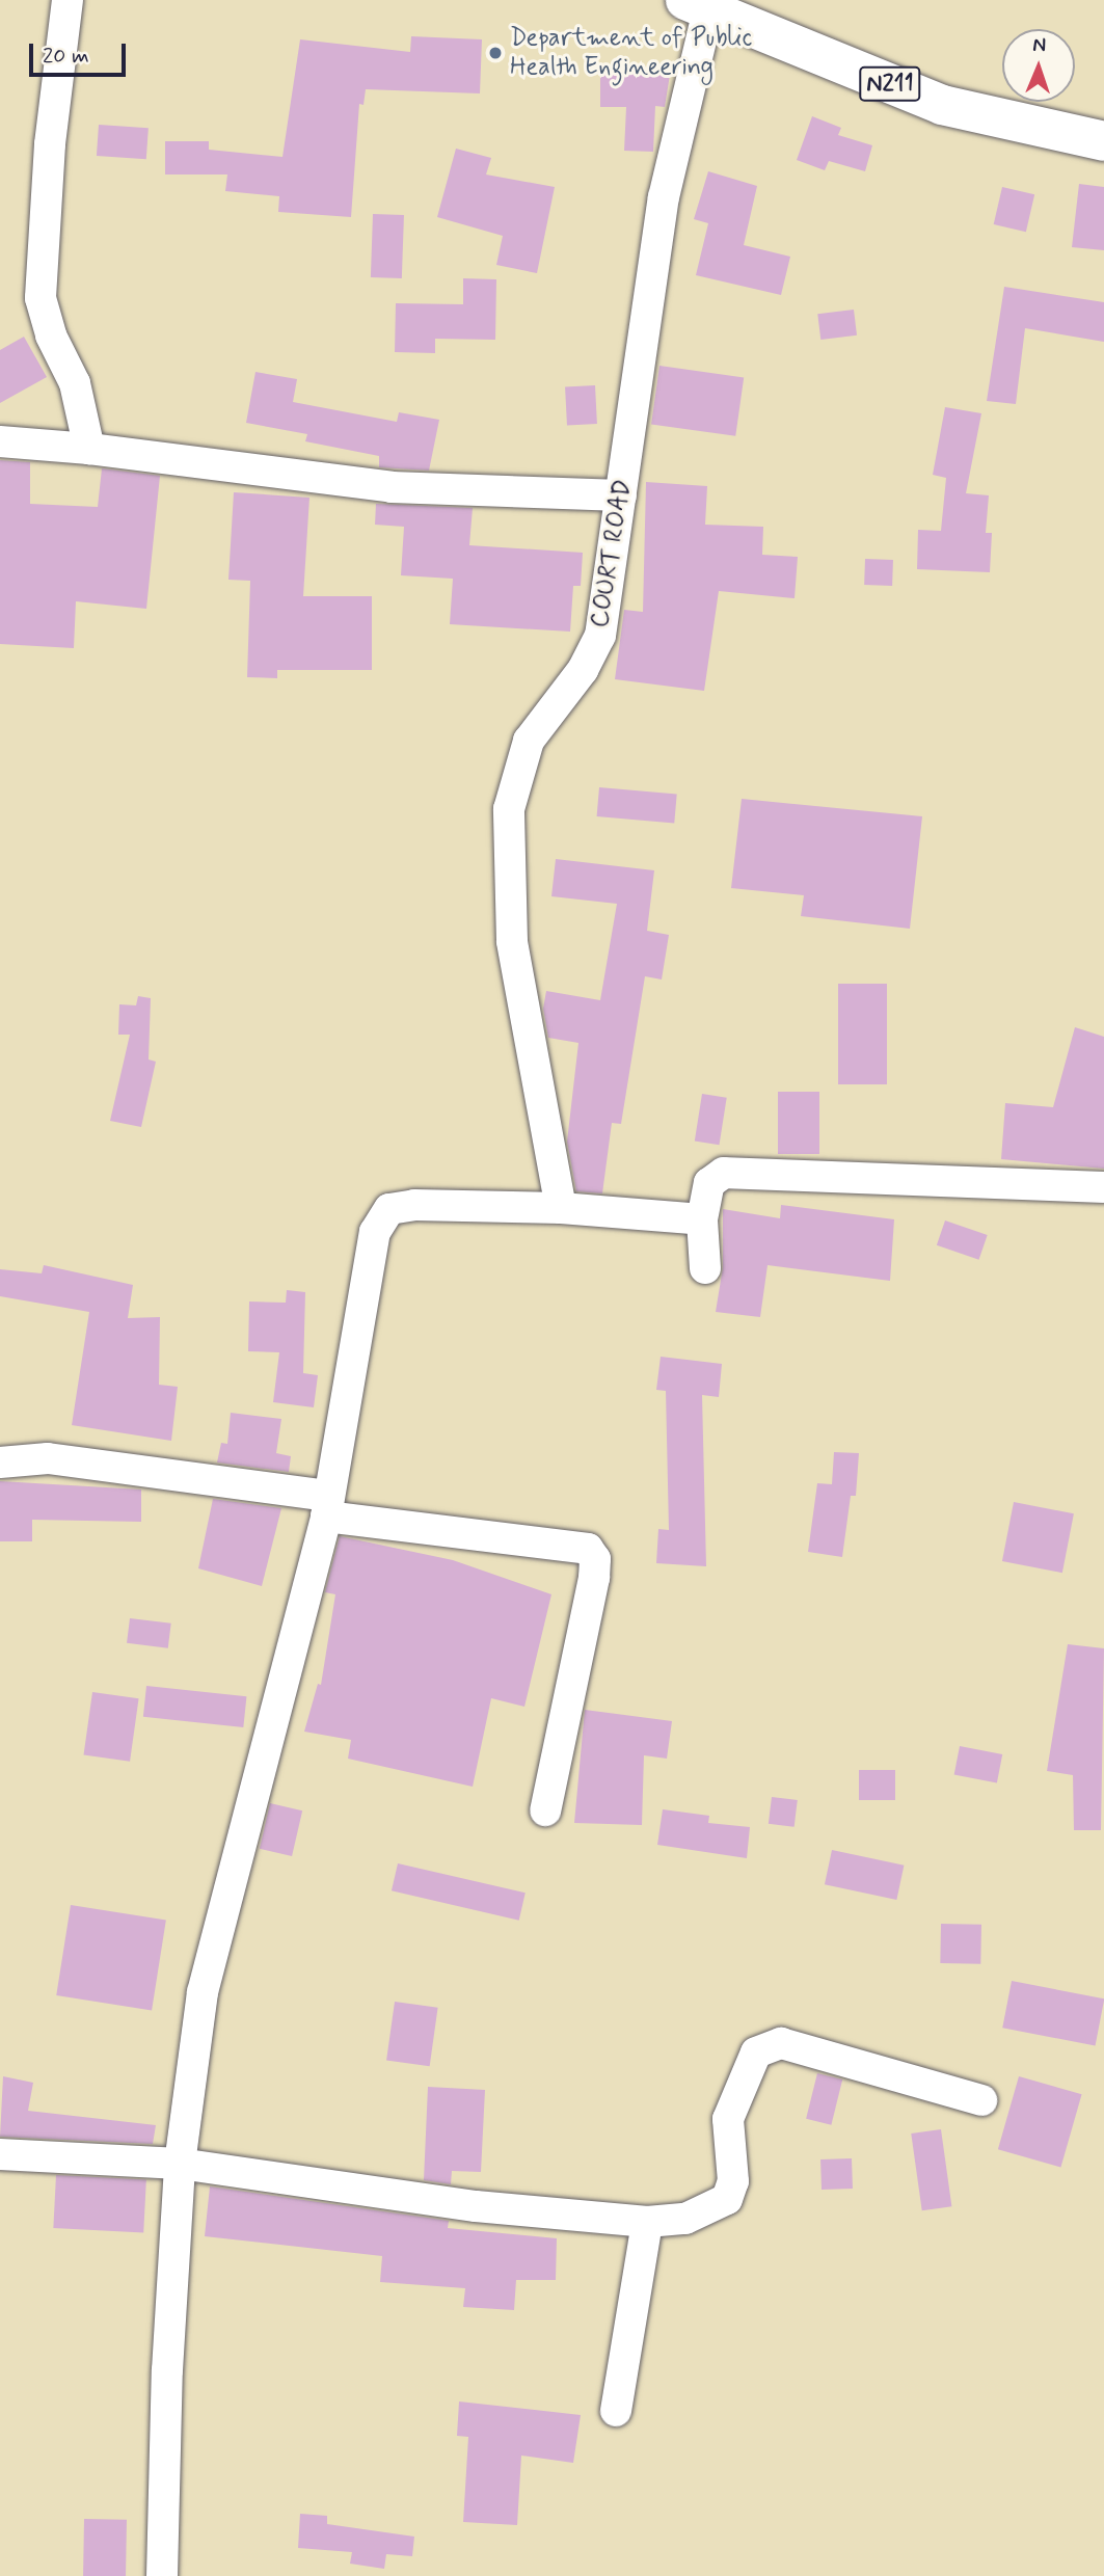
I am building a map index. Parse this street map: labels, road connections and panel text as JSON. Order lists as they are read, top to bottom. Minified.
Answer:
{"streets":{"highway":["N211"],"street":["COURT ROAD"]},"crossings":[["N211","COURT ROAD"]],"places":["Department of Public Health Engineering"],"scale_bar":"20 m","north":"top"}
